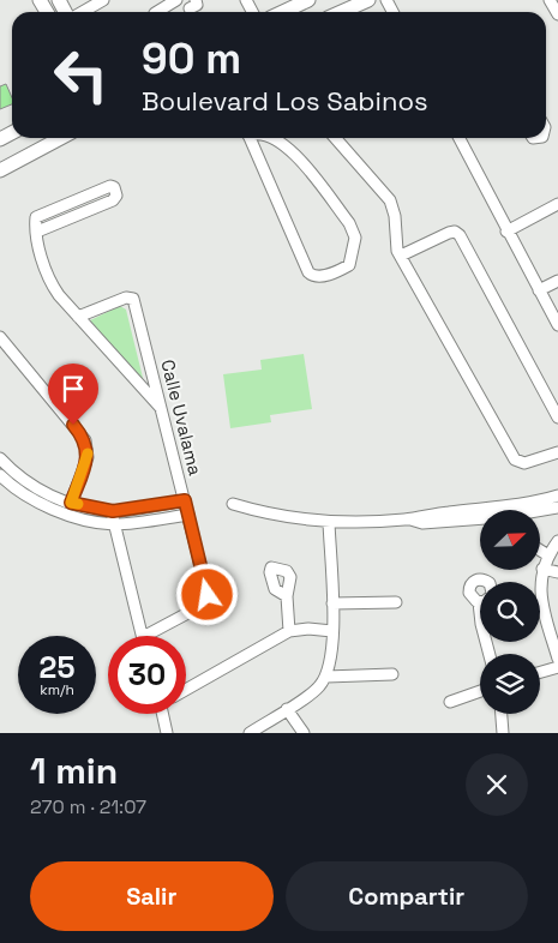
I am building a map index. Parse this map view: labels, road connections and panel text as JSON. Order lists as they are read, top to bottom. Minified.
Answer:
{"streets":{"street":["Calle Uvalama"]},"north":"top right","page":{"turn":["90 m","Boulevard Los Sabinos"],"speed":"25 km/h","limit":"30","heading":["1 min","270 m · 21:07"],"buttons":["Salir","Compartir"]}}
